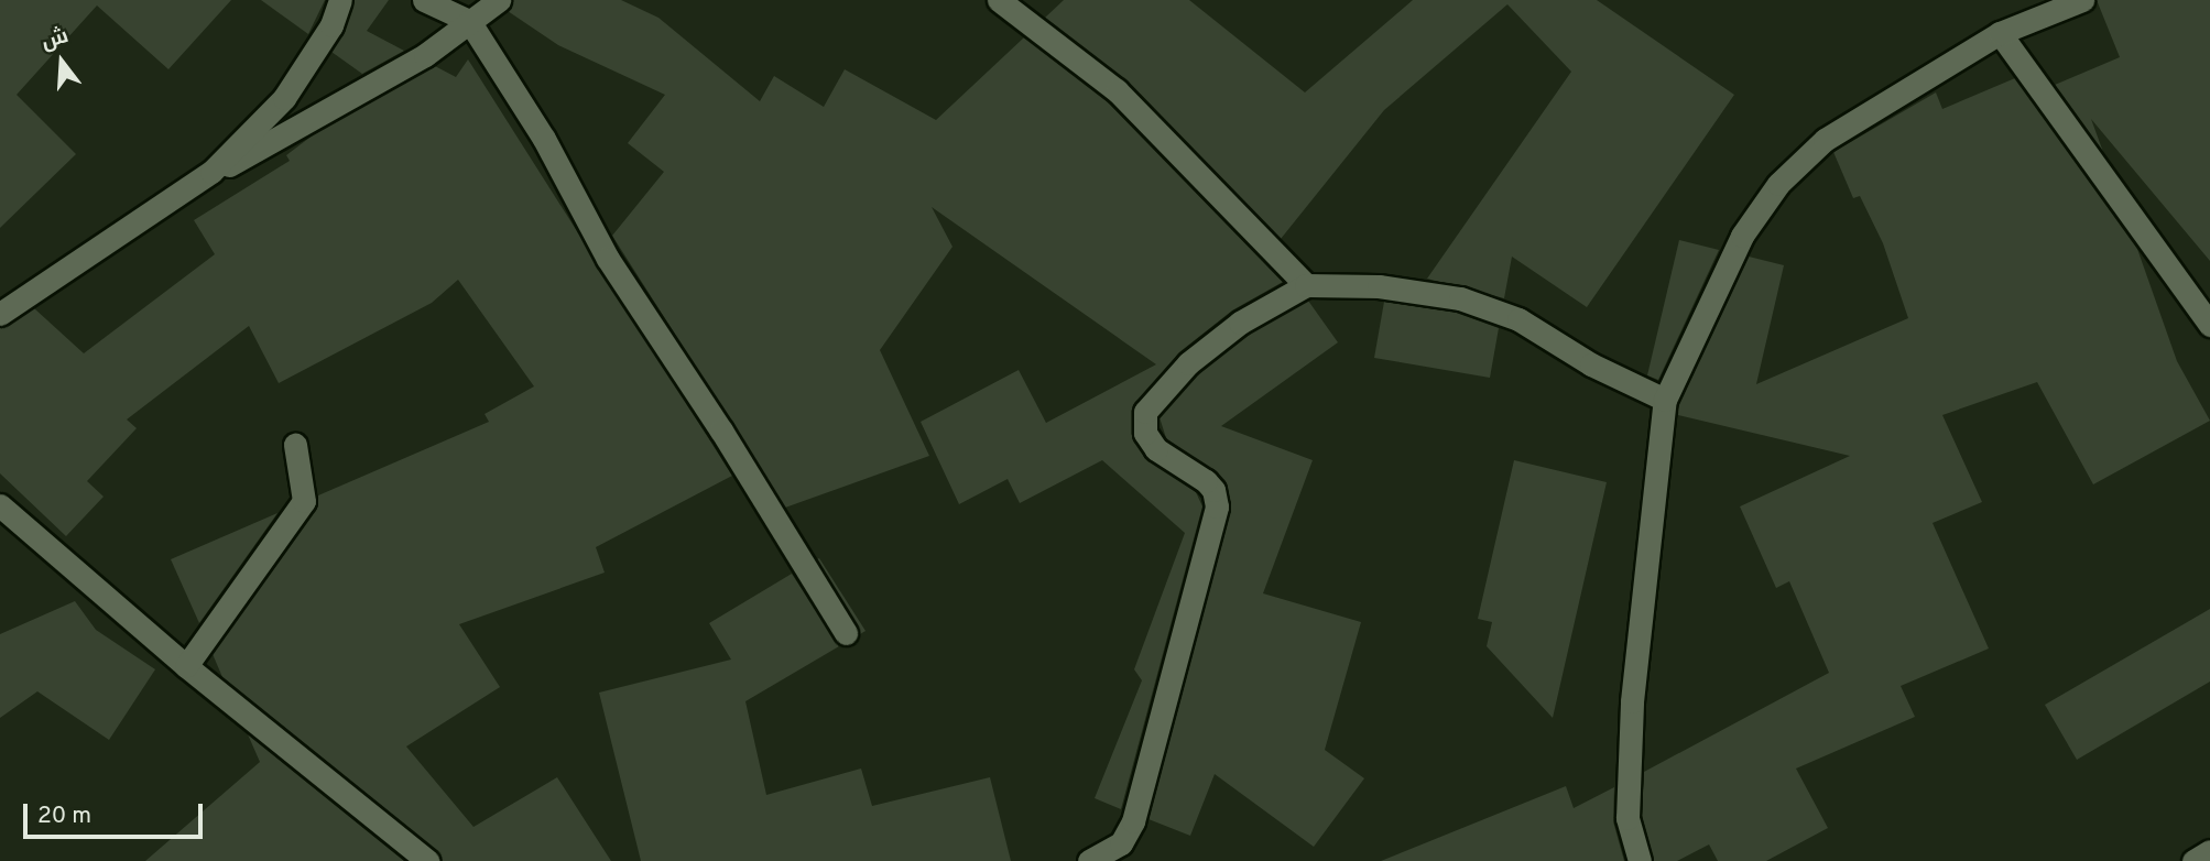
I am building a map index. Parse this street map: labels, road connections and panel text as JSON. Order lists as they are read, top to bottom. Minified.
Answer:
{"scale_bar":"20 m","north":"top"}
